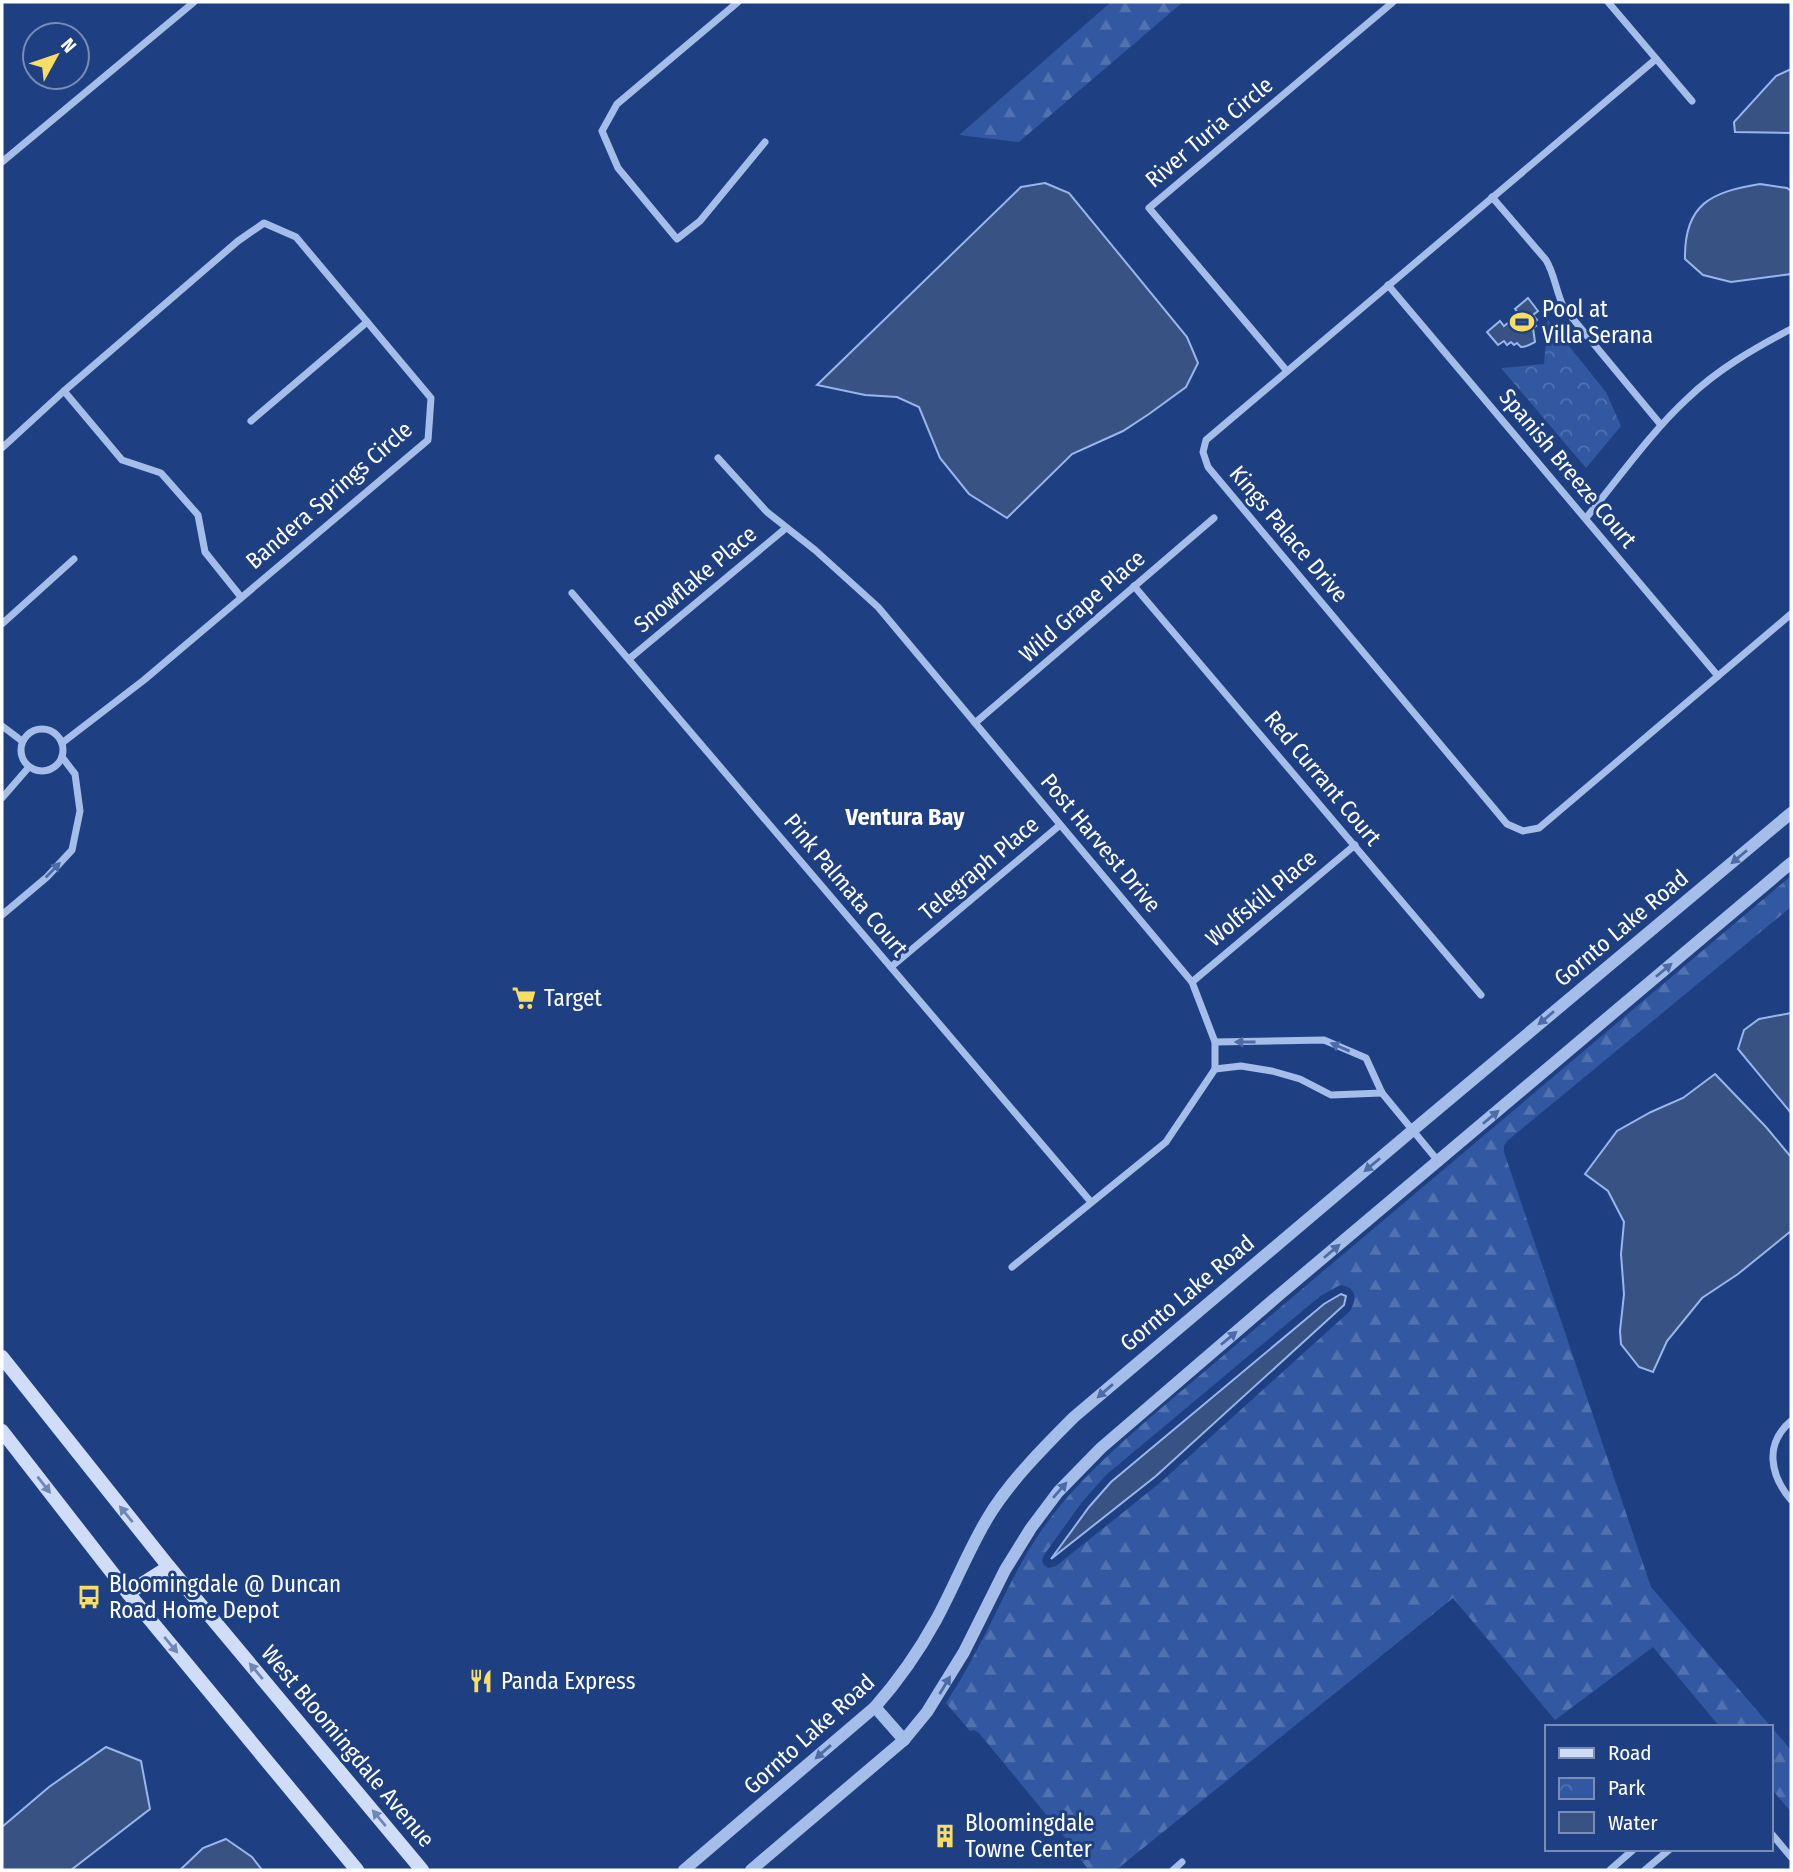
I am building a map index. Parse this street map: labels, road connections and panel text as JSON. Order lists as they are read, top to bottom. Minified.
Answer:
{"streets":{"main road":["West Bloomingdale Avenue"],"street":["River Turia Circle","Spanish Breeze Court","Bandera Springs Circle","Kings Palace Drive","Snowflake Place","Wild Grape Place","Red Currant Court","Post Harvest Drive","Telegraph Place","Pink Palmata Court","Wolfskill Place","Gornto Lake Road"]},"crossings":[["River Turia Circle","Kings Palace Drive"],["Spanish Breeze Court","Kings Palace Drive"],["Snowflake Place","Post Harvest Drive"],["Snowflake Place","Pink Palmata Court"],["Wild Grape Place","Red Currant Court"],["Wild Grape Place","Post Harvest Drive"],["Red Currant Court","Wolfskill Place"],["Post Harvest Drive","Telegraph Place"],["Post Harvest Drive","Wolfskill Place"],["Telegraph Place","Pink Palmata Court"]],"districts":["Ventura Bay"],"places":{"sports":["Pool at Villa Serana"],"supermarket":["Target"],"bus stop":["Bloomingdale @ Duncan Road Home Depot"],"restaurant":["Panda Express"],"building":["Bloomingdale Towne Center"]},"legend":["Road","Park","Water"],"north":"top right"}
